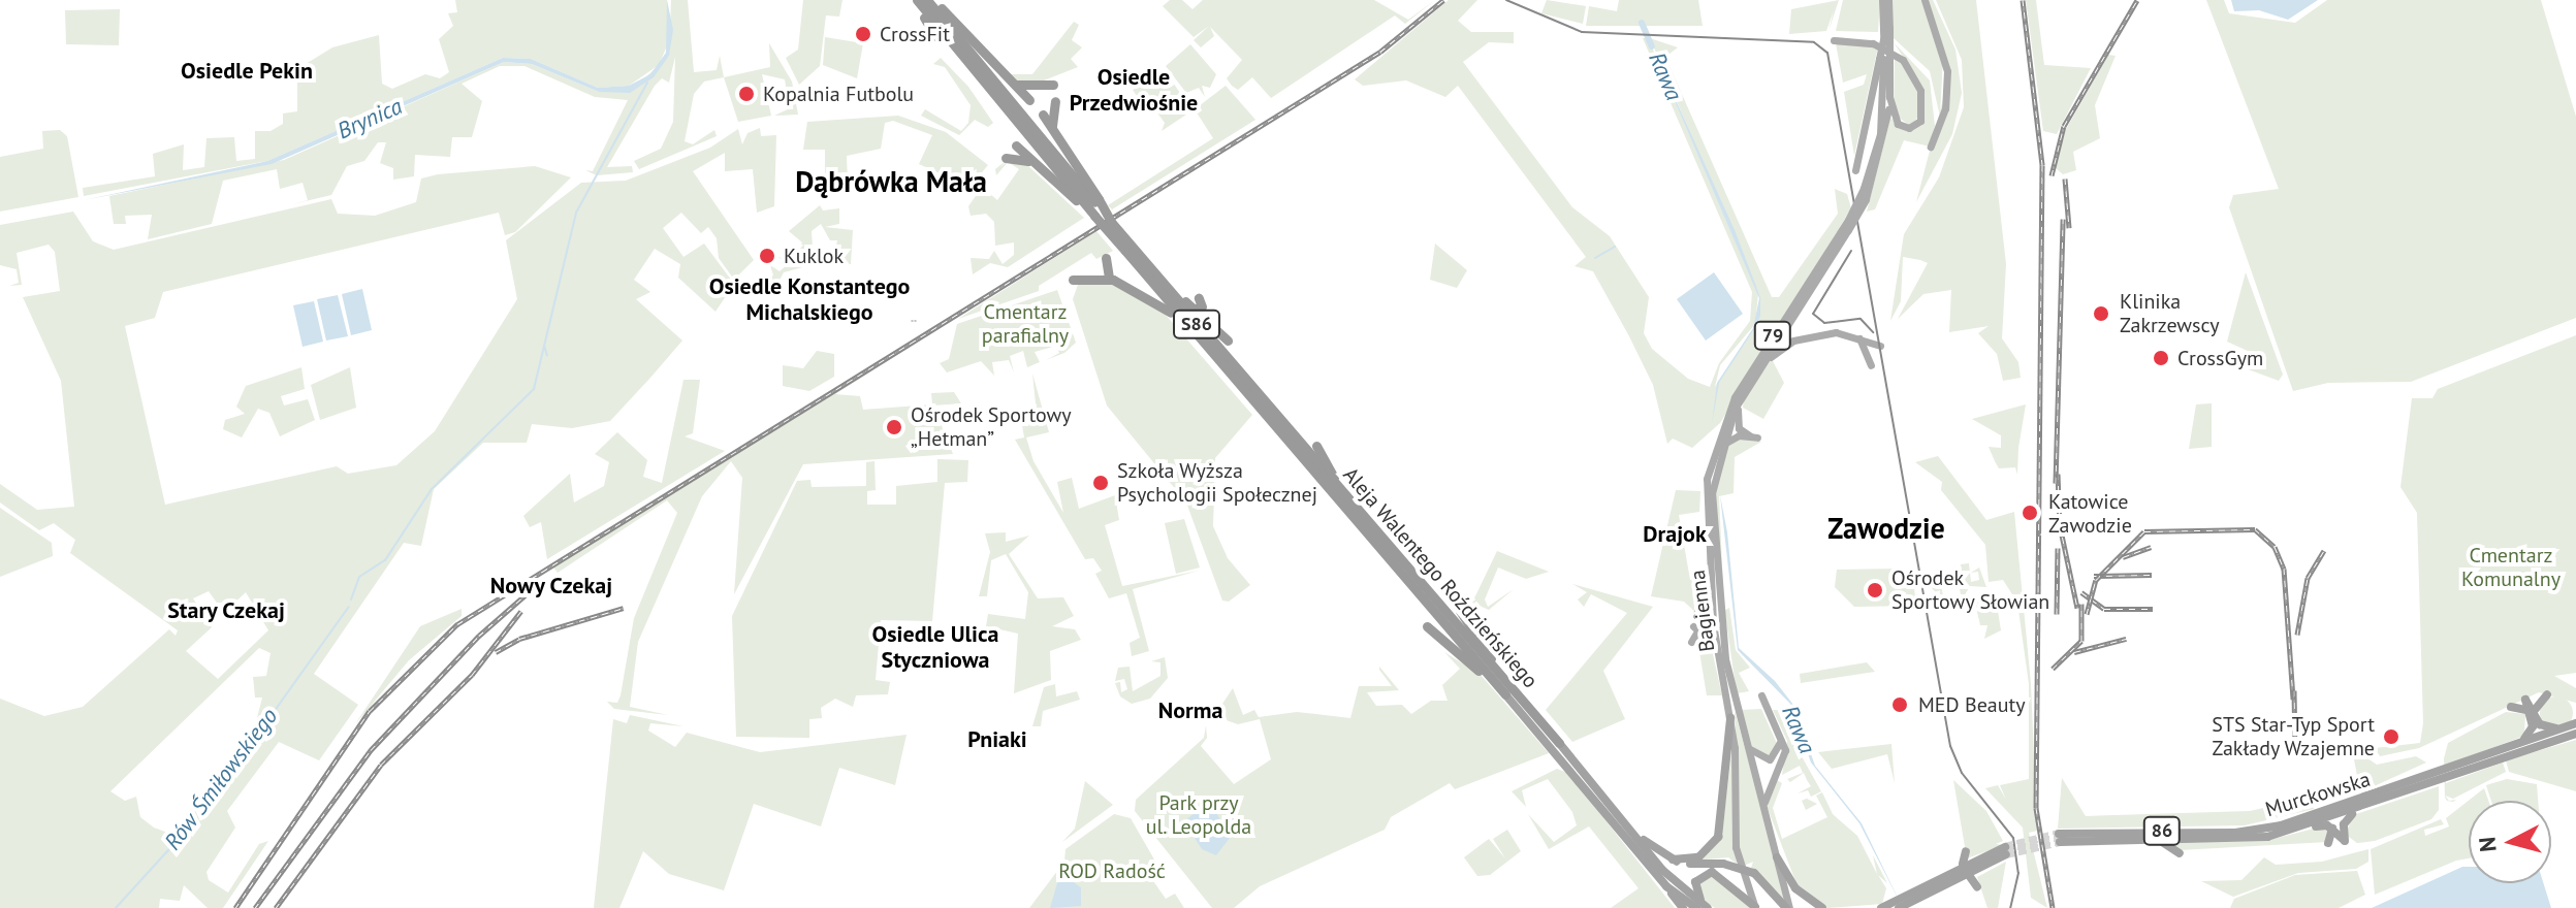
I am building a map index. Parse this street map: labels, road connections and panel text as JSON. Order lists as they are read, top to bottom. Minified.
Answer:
{"streets":{"highway":["S86","Aleja Walentego Roździeńskiego","Murckowska","86"],"main road":["79","Bagienna"]},"districts":["Osiedle Pekin","Osiedle Przedwiośnie","Dąbrówka Mała","Osiedle Konstantego Michalskiego","Zawodzie","Drajok","Nowy Czekaj","Stary Czekaj","Osiedle Ulica Styczniowa","Norma","Pniaki"],"water":["Rawa","Brynica","Rów Śmiłowskiego"],"parks":["Cmentarz parafialny","Cmentarz Komunalny","Park przy ul. Leopolda","ROD Radość"],"places":["CrossFit","Kopalnia Futbolu","Kuklok","Klinika Zakrzewscy","CrossGym","Ośrodek Sportowy „Hetman”","Szkoła Wyższa Psychologii Społecznej","Katowice Zawodzie","Ośrodek Sportowy Słowian","MED Beauty","STS Star-Typ Sport Zakłady Wzajemne"],"north":"left"}
